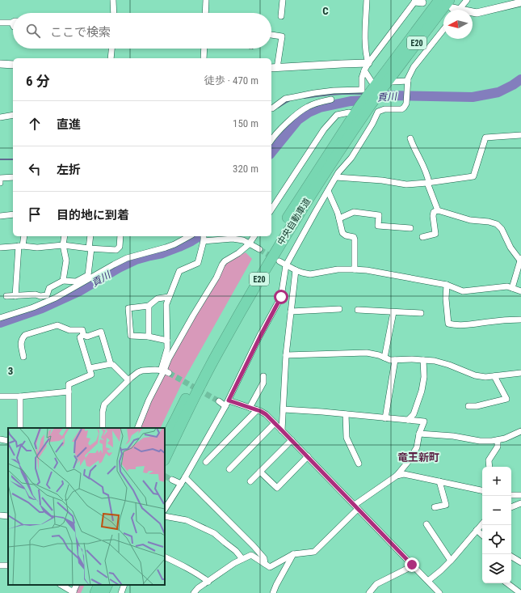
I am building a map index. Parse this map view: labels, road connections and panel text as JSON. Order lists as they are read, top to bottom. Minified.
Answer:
{"streets":{"highway":["E20","中央自動車道"]},"districts":["竜王新町"],"water":["貢川"],"north":"left","page":{"search":"ここで検索","heading":["6 分","徒歩 · 470 m"],"list":[["直進","150 m"],["左折","320 m"],"目的地に到着"],"map_buttons":["+","−"]},"grid":{"columns":["C"],"rows":["3"]}}
